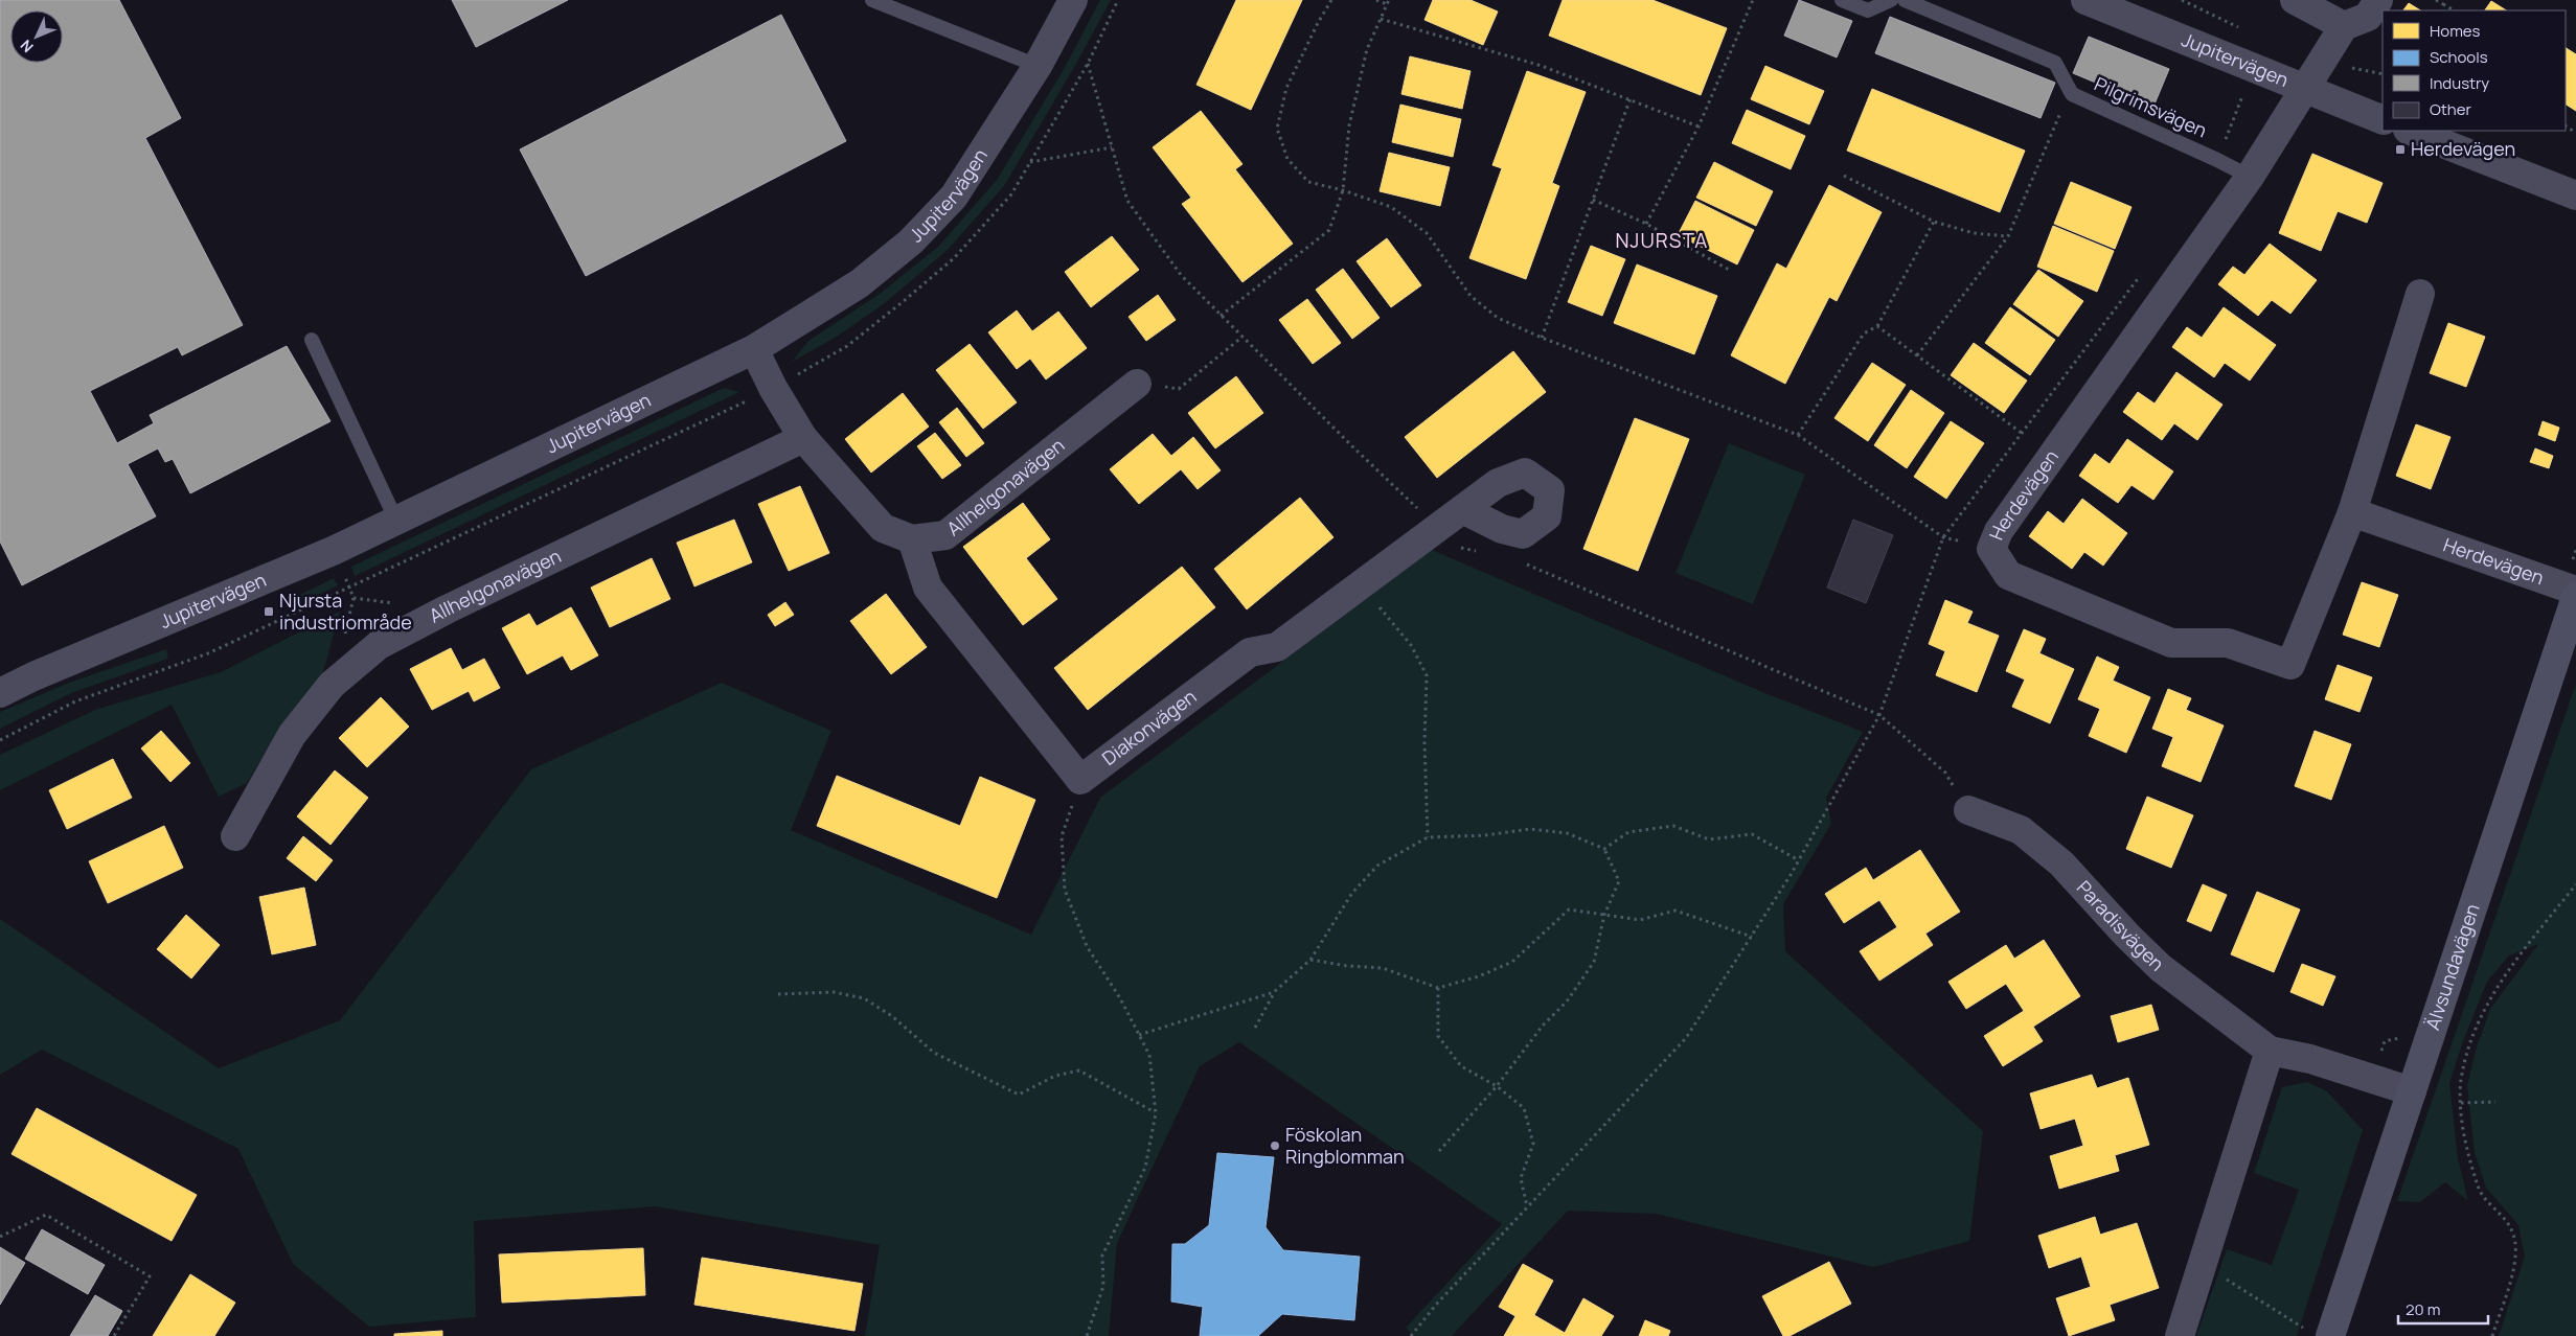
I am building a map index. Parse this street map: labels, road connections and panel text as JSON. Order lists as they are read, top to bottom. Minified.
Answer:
{"streets":{"street":["Jupitervägen","Allhelgonavägen","Herdevägen","Diakonvägen","Paradisvägen","Älvsundavägen"],"lane":["Pilgrimsvägen"]},"crossings":[["Jupitervägen","Allhelgonavägen"],["Jupitervägen","Herdevägen"],["Pilgrimsvägen","Herdevägen"],["Paradisvägen","Älvsundavägen"]],"districts":["NJURSTA"],"places":{"transit":["Herdevägen","Njursta industriområde"],"other":["Föskolan Ringblomman"]},"legend":["Homes","Schools","Industry","Other"],"scale_bar":"20 m","north":"bottom left"}
